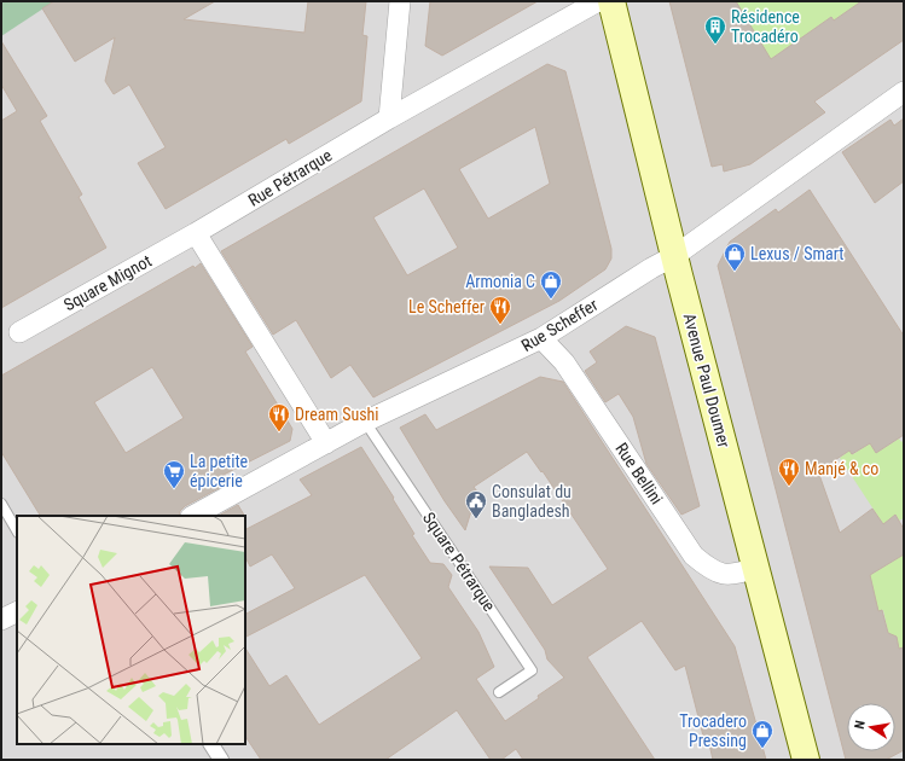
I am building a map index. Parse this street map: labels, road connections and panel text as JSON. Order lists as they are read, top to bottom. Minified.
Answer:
{"streets":{"main road":["Avenue Paul Doumer"],"street":["Rue Pétrarque","Square Mignot","Rue Scheffer","Rue Bellini"],"lane":["Square Pétrarque"]},"crossings":[["Rue Pétrarque","Square Mignot"],["Rue Scheffer","Avenue Paul Doumer"],["Rue Scheffer","Rue Bellini"],["Rue Scheffer","Square Pétrarque"],["Avenue Paul Doumer","Rue Bellini"]],"places":{"building":["Résidence Trocadéro"],"shop":["Lexus / Smart","Armonia C","Trocadero Pressing"],"restaurant":["Le Scheffer","Dream Sushi","Manjé & co"],"supermarket":["La petite épicerie"],"public building":["Consulat du Bangladesh"]},"north":"left"}
